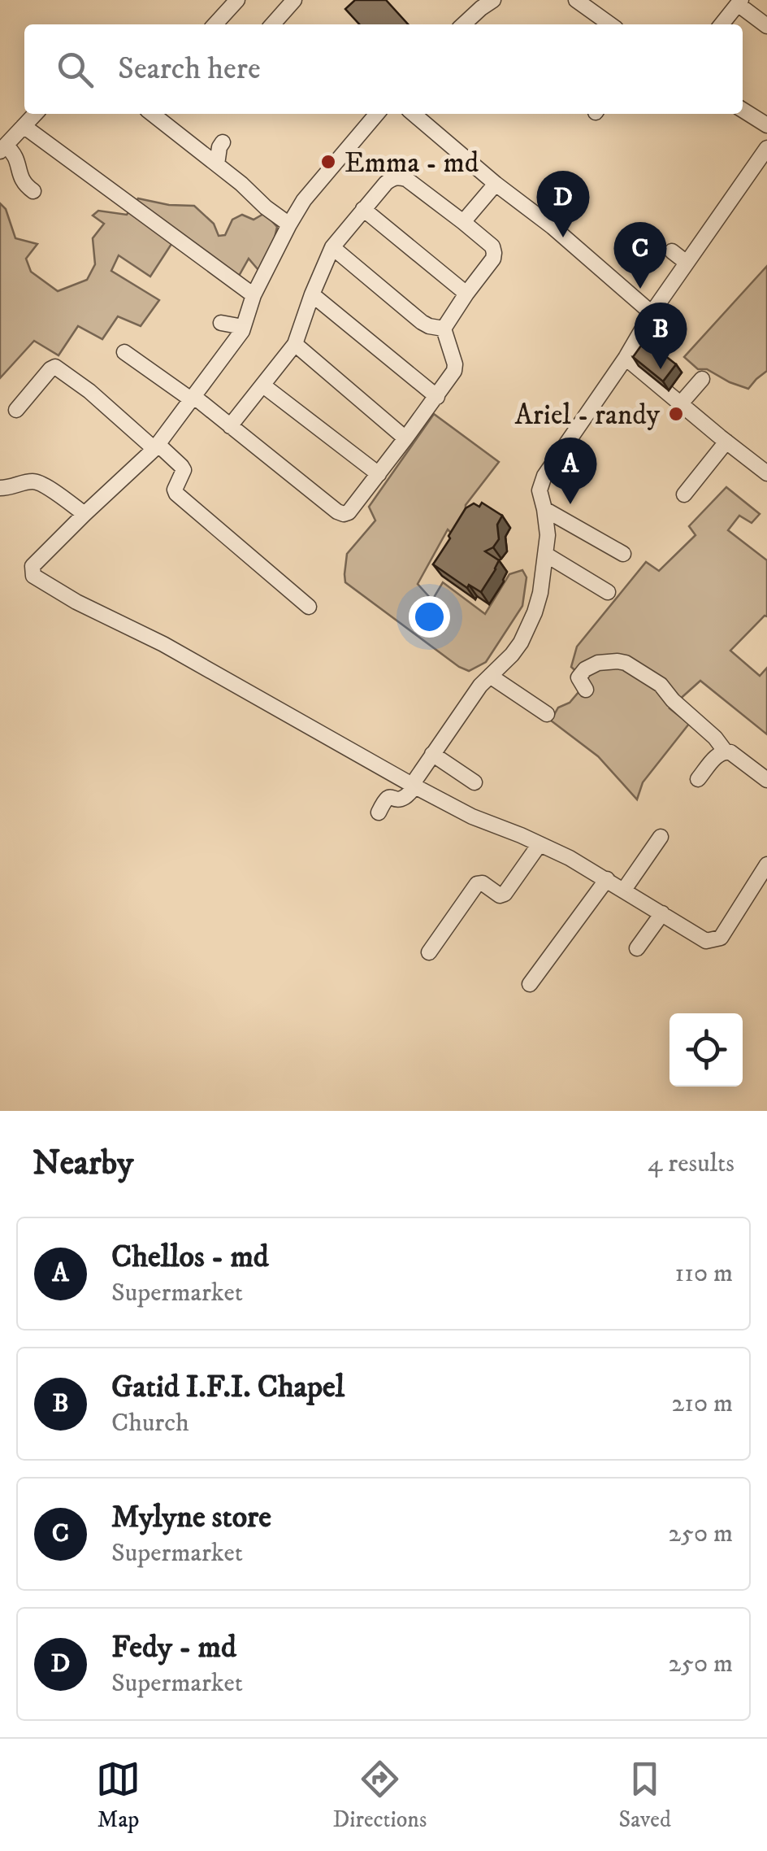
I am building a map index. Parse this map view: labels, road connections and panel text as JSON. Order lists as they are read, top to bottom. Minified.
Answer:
{"places":["Emma - md","Ariel - randy"],"page":{"search":"Search here","pins":["D","C","B","A"],"heading":["Nearby","4 results"],"list":[{"mark":"A","name":"Chellos - md","note":"Supermarket","value":"110 m"},{"mark":"B","name":"Gatid I.F.I. Chapel","note":"Church","value":"210 m"},{"mark":"C","name":"Mylyne store","note":"Supermarket","value":"250 m"},{"mark":"D","name":"Fedy - md","note":"Supermarket","value":"250 m"}],"nav":["Map","Directions","Saved"]}}
